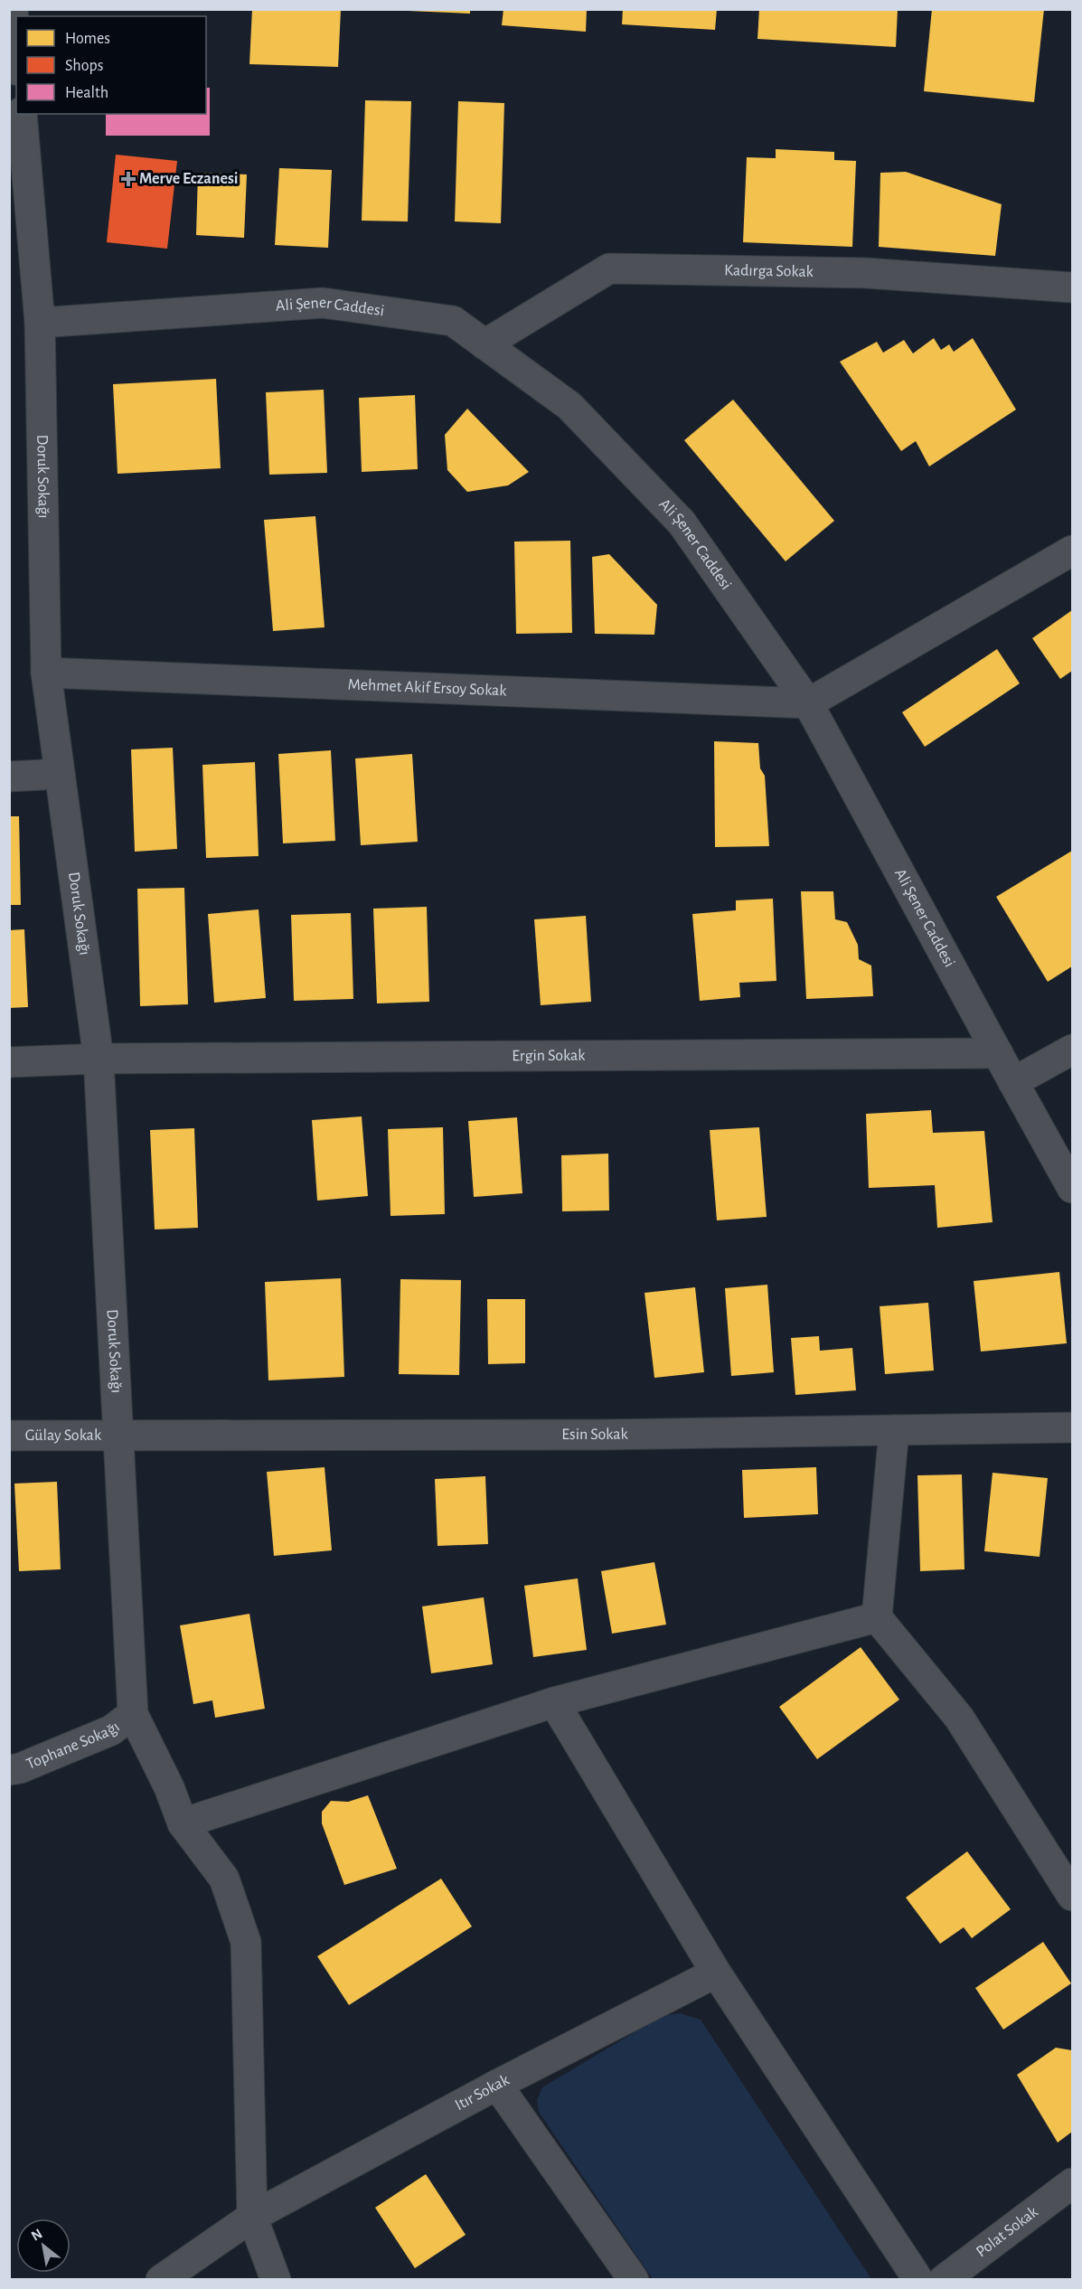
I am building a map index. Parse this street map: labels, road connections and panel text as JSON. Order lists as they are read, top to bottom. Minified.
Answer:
{"streets":{"street":["Kadırga Sokak","Ali Şener Caddesi","Doruk Sokağı","Mehmet Akif Ersoy Sokak","Ergin Sokak","Gülay Sokak","Esin Sokak","Tophane Sokağı","Itır Sokak","Polat Sokak"]},"crossings":[["Kadırga Sokak","Ali Şener Caddesi"],["Ali Şener Caddesi","Doruk Sokağı"],["Ali Şener Caddesi","Mehmet Akif Ersoy Sokak"],["Ali Şener Caddesi","Ergin Sokak"],["Doruk Sokağı","Mehmet Akif Ersoy Sokak"],["Doruk Sokağı","Ergin Sokak"],["Doruk Sokağı","Gülay Sokak"],["Doruk Sokağı","Esin Sokak"],["Doruk Sokağı","Tophane Sokağı"],["Gülay Sokak","Esin Sokak"]],"places":{"health":["Merve Eczanesi"]},"legend":["Homes","Shops","Health"],"north":"top left"}
